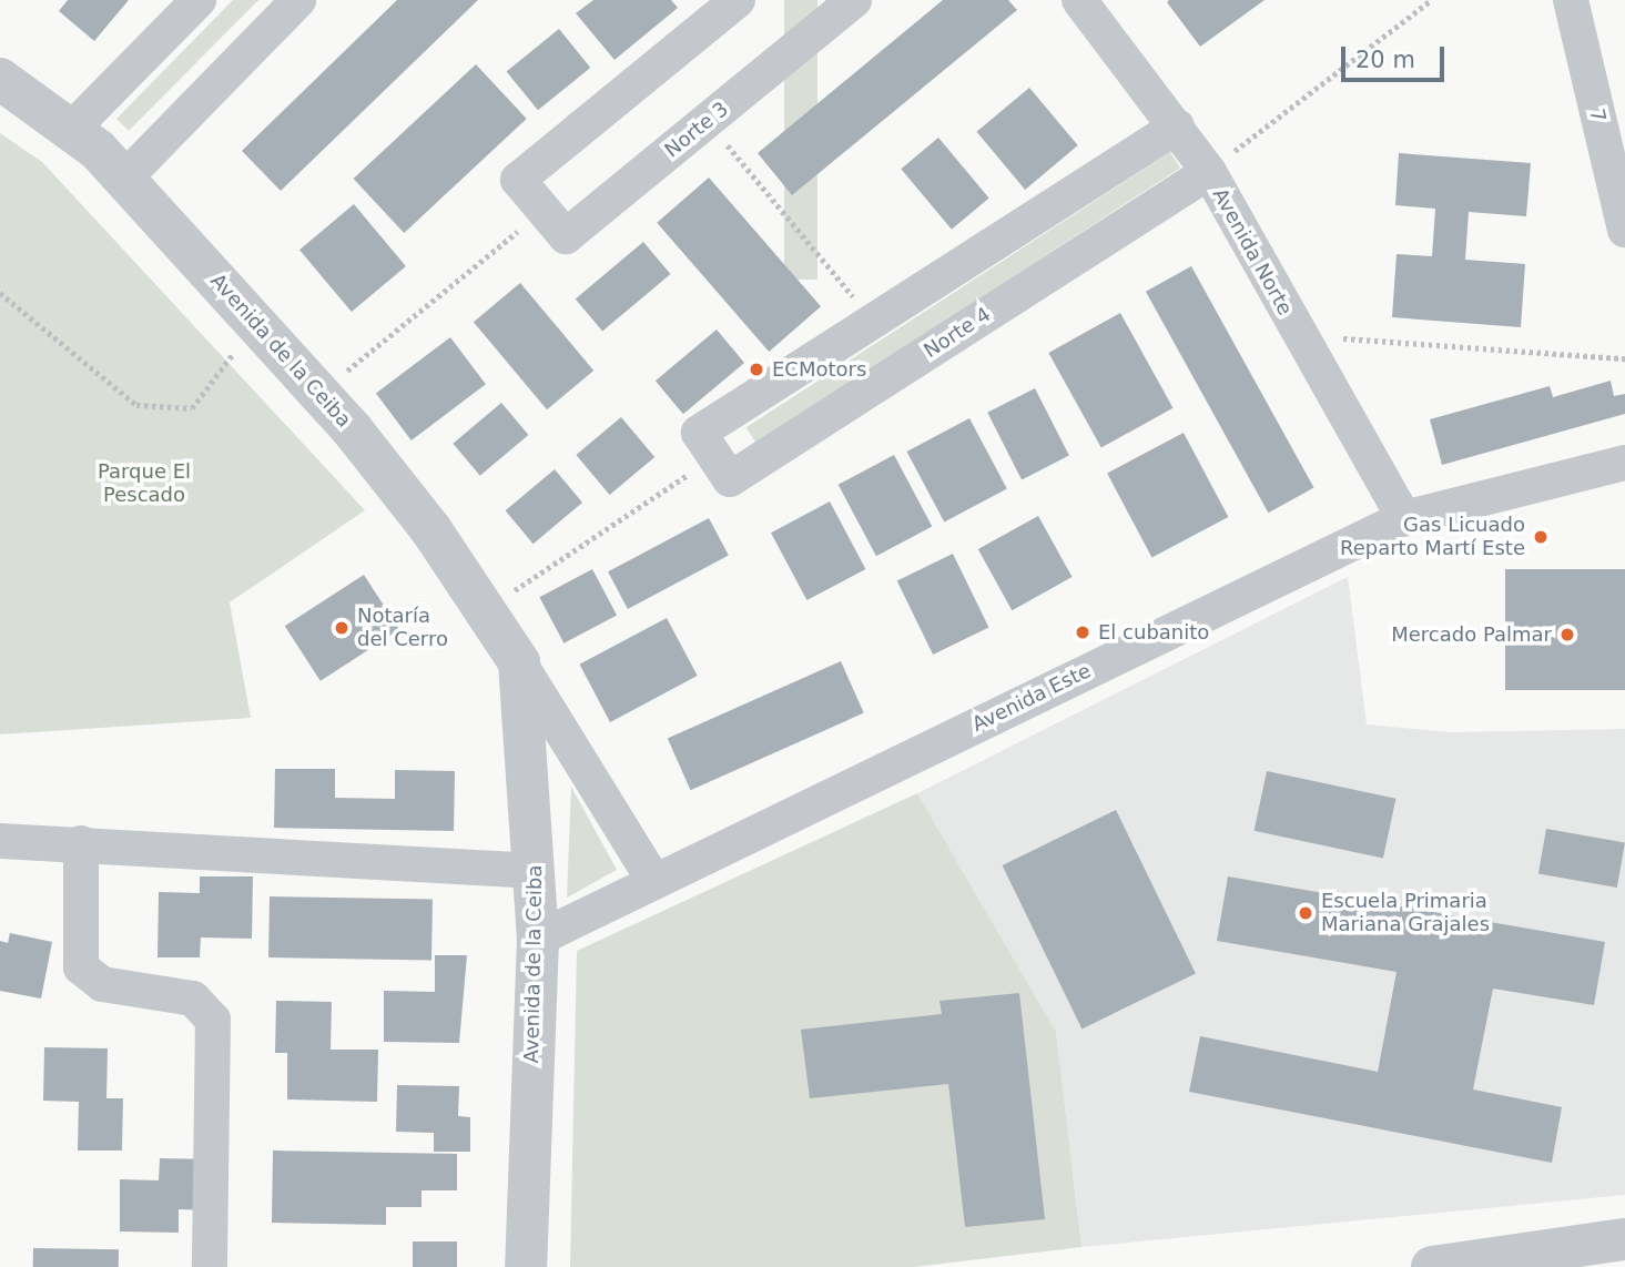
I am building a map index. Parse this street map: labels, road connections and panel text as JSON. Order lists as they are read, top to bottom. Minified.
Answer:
{"streets":{"street":["7","Norte 3","Avenida Norte","Norte 4","Avenida de la Ceiba","Avenida Este"]},"crossings":[["Avenida Norte","Norte 4"],["Avenida Norte","Avenida Este"],["Avenida de la Ceiba","Avenida Este"]],"parks":["Parque El Pescado"],"places":["ECMotors","Gas Licuado Reparto Martí Este","Notaría del Cerro","El cubanito","Mercado Palmar","Escuela Primaria Mariana Grajales"],"scale_bar":"20 m"}
